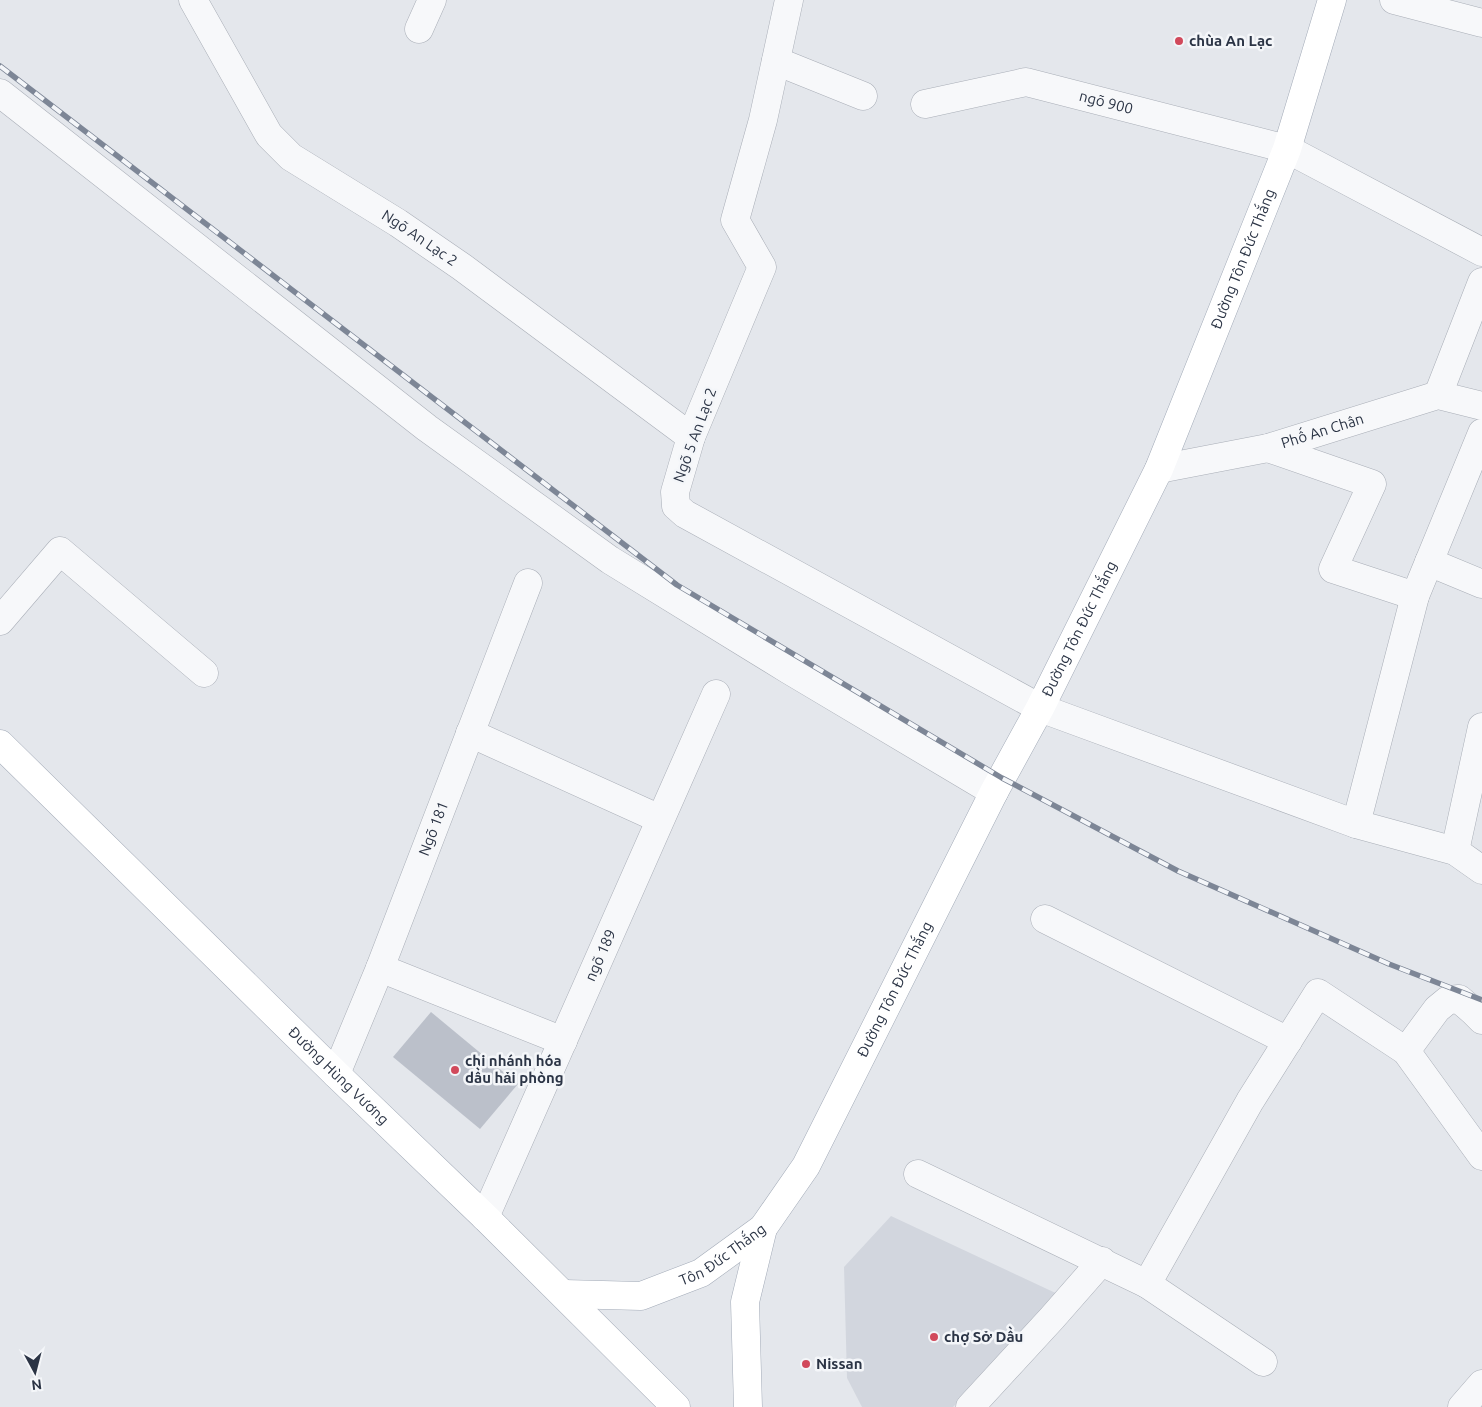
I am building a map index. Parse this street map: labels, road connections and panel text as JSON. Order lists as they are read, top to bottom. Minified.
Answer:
{"streets":{"main road":["Đường Tôn Đức Thắng","Đường Hùng Vương","Tôn Đức Thắng"],"street":["ngõ 900","Ngõ An Lạc 2","Phố An Chân","Ngõ 5 An Lạc 2","Ngõ 181","ngõ 189"]},"crossings":[["ngõ 900","Đường Tôn Đức Thắng"],["Ngõ An Lạc 2","Ngõ 5 An Lạc 2"],["Đường Tôn Đức Thắng","Phố An Chân"],["Đường Tôn Đức Thắng","Ngõ 5 An Lạc 2"],["Đường Tôn Đức Thắng","Tôn Đức Thắng"],["Ngõ 181","Đường Hùng Vương"],["ngõ 189","Đường Hùng Vương"],["Đường Hùng Vương","Tôn Đức Thắng"]],"places":["chùa An Lạc","chi nhánh hóa dầu hải phòng","chợ Sở Dầu","Nissan"],"north":"bottom"}
